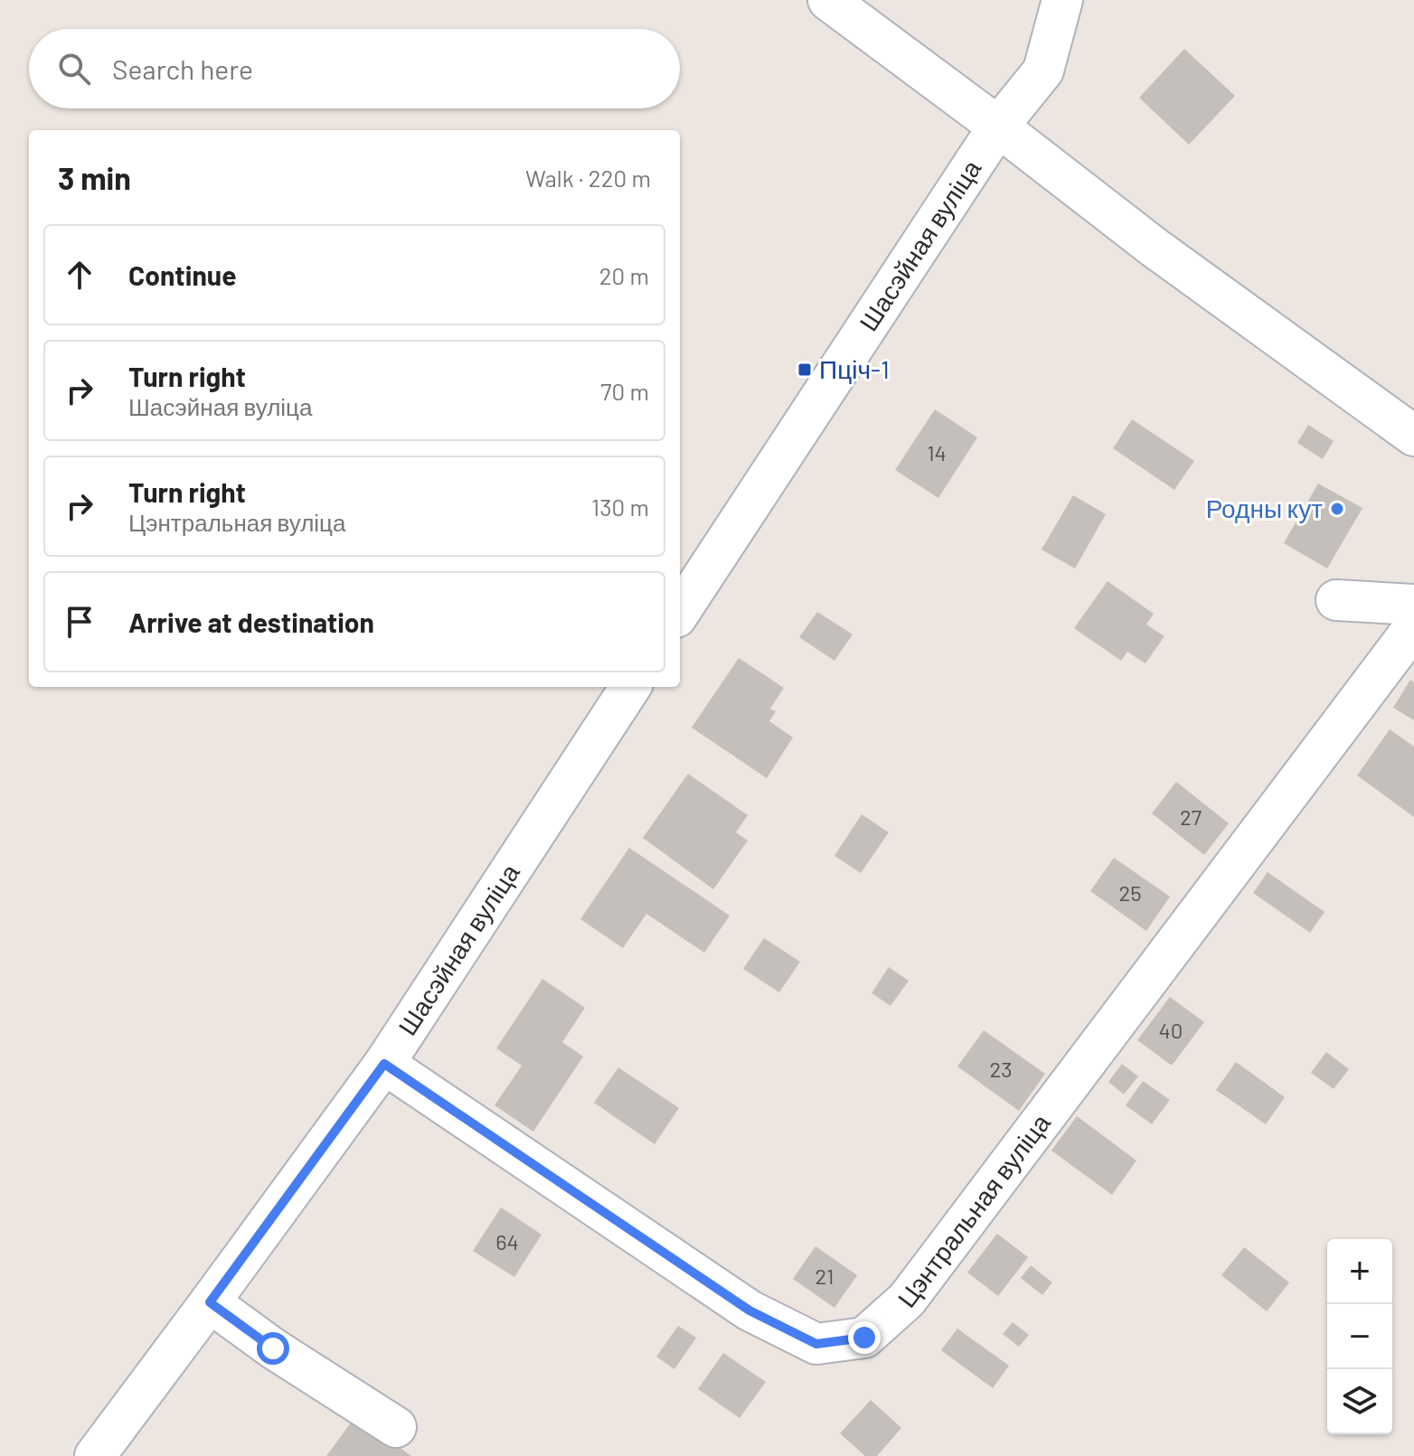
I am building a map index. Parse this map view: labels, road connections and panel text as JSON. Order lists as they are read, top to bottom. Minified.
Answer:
{"streets":{"street":["Шасэйная вуліца","Цэнтральная вуліца"]},"crossings":[["Шасэйная вуліца","Цэнтральная вуліца"]],"places":{"transit":["Пціч-1"],"other":["Родны кут"]},"house_numbers":["14","27","25","40","23","64","21"],"page":{"search":"Search here","heading":["3 min","Walk · 220 m"],"list":[["Continue","20 m"],["Turn right","Шасэйная вуліца","70 m"],["Turn right","Цэнтральная вуліца","130 m"],"Arrive at destination"],"map_buttons":["+","−"]}}
